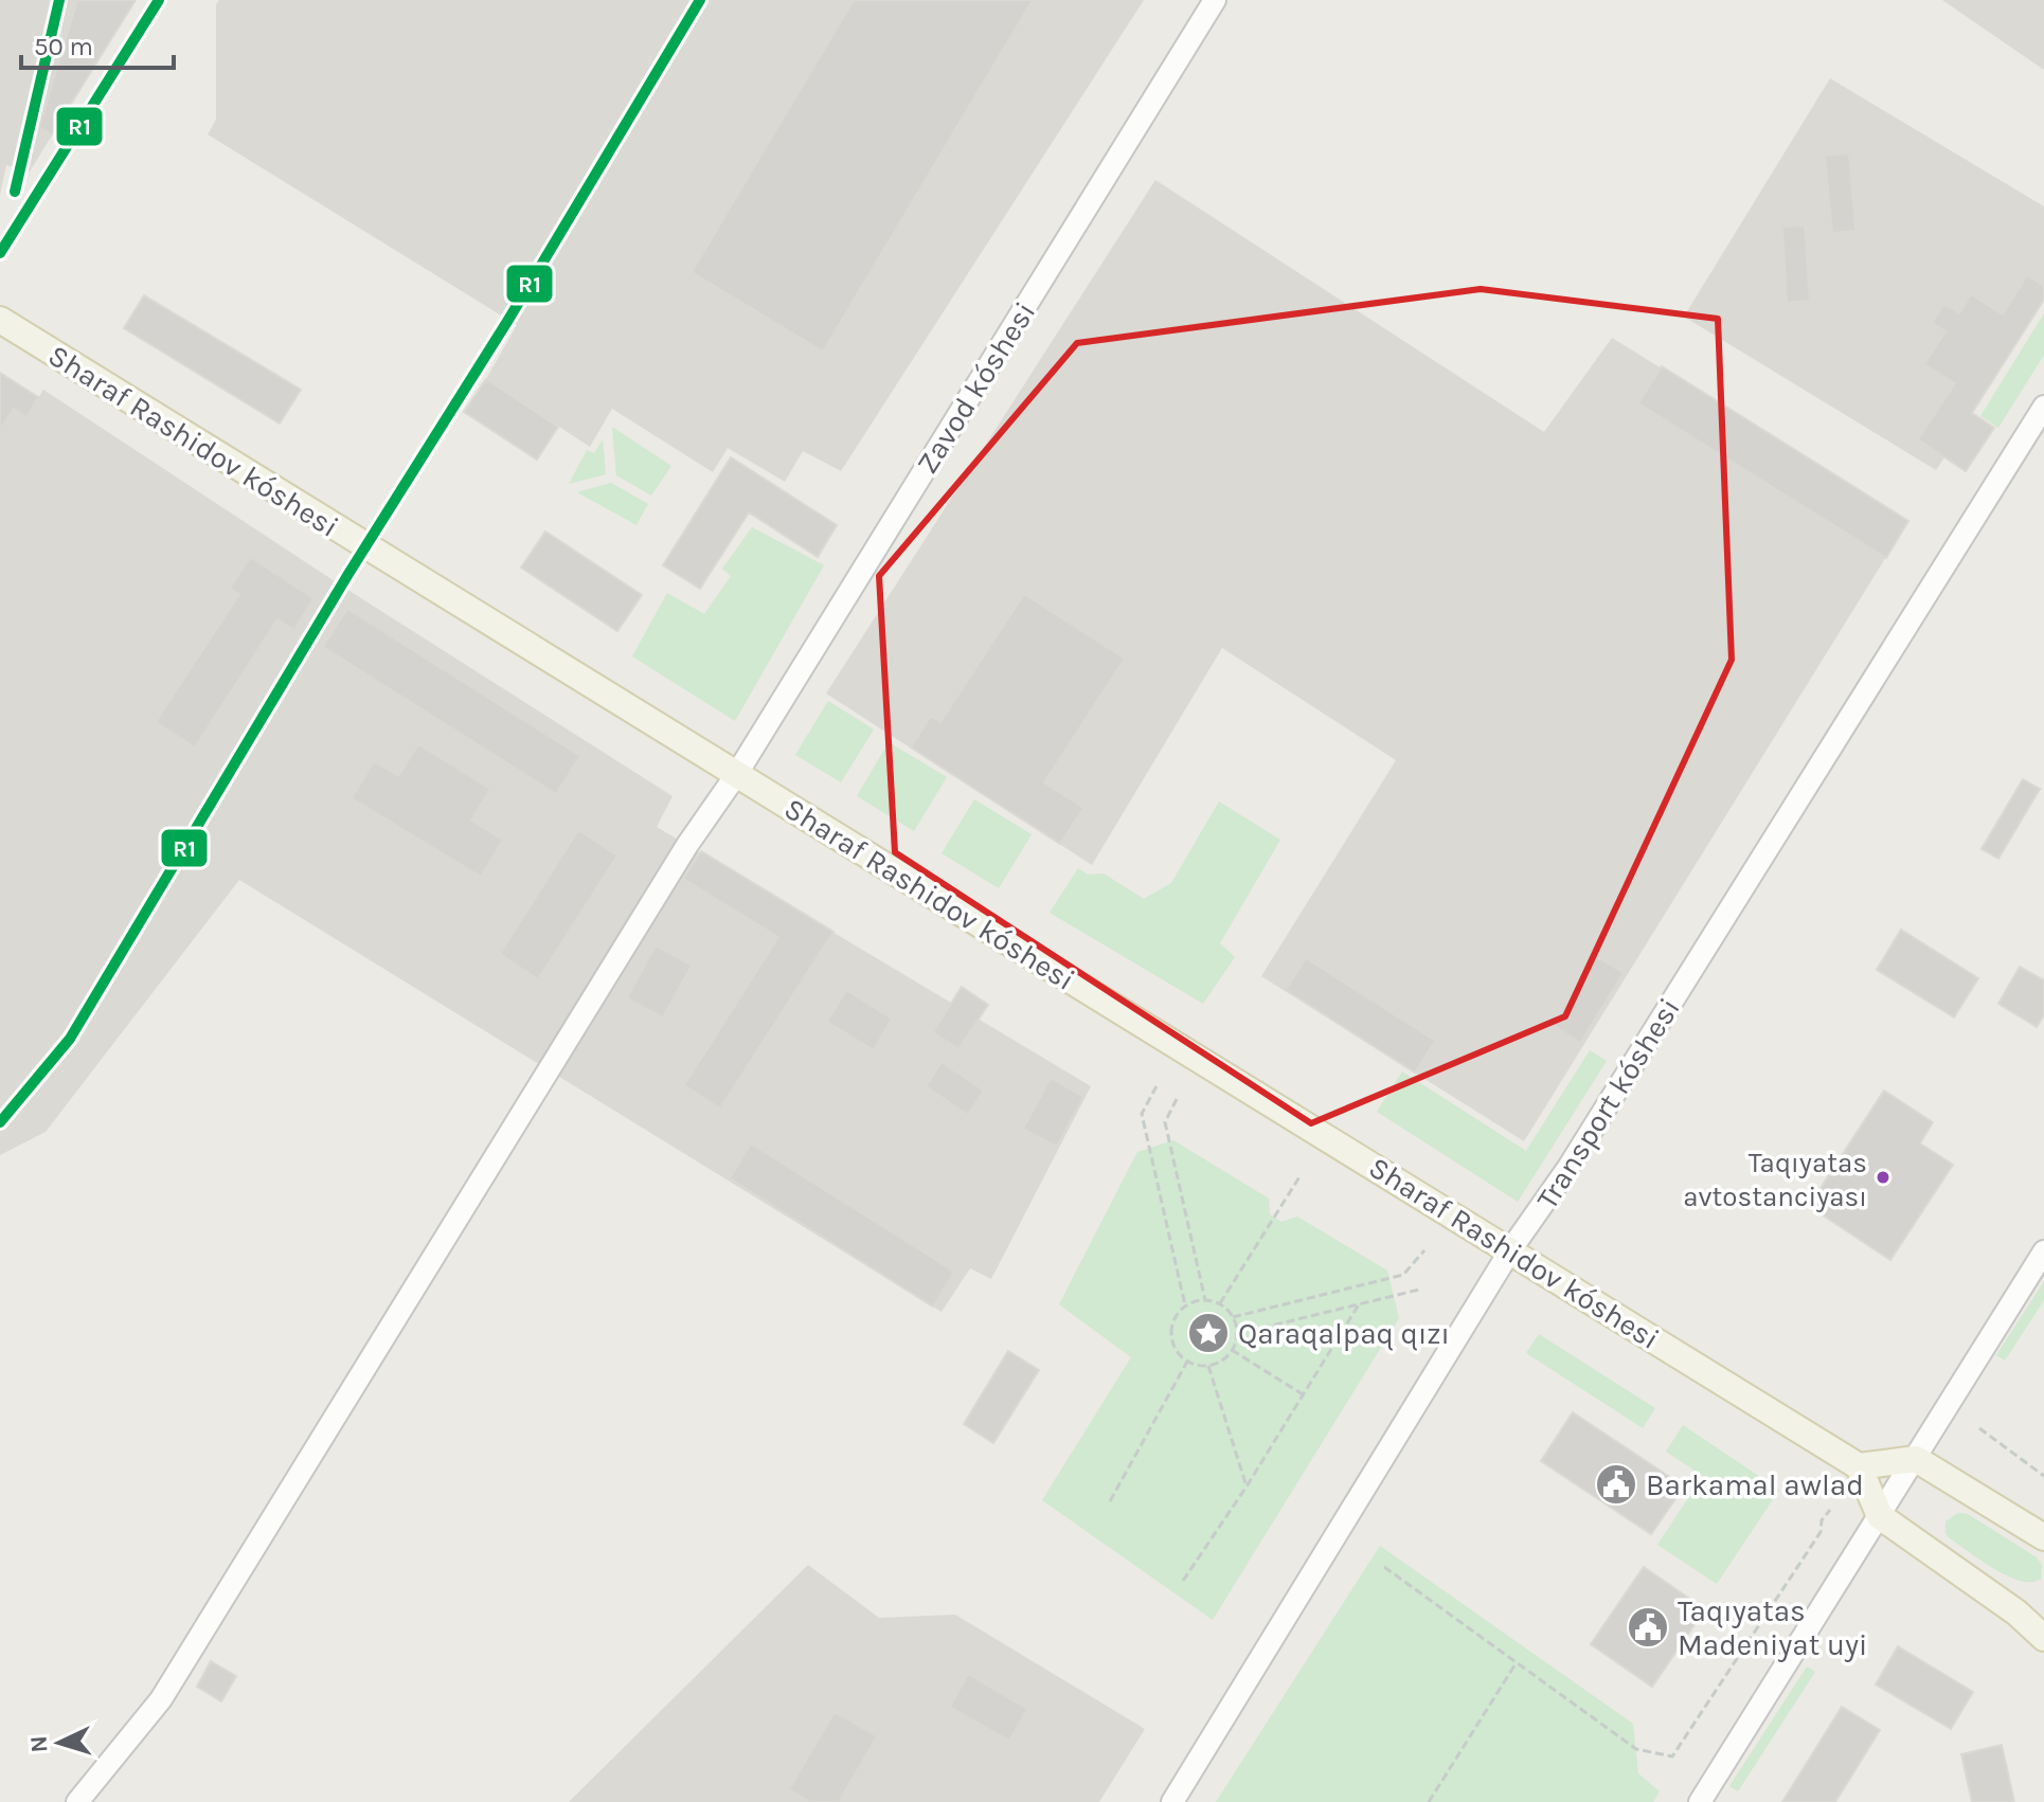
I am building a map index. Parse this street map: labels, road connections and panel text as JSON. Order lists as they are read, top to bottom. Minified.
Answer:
{"streets":{"main road":["Sharaf Rashidov kóshesi"],"street":["Zavod kóshesi","Transport kóshesi"]},"crossings":[["Zavod kóshesi","Sharaf Rashidov kóshesi"],["Sharaf Rashidov kóshesi","Transport kóshesi"]],"places":{"other":["Taqıyatas avtostanciyası"],"place":["Qaraqalpaq qızı"],"public building":["Barkamal awlad","Taqıyatas Madeniyat uyi"]},"lines":["transit line R1"],"scale_bar":"50 m","north":"left"}
